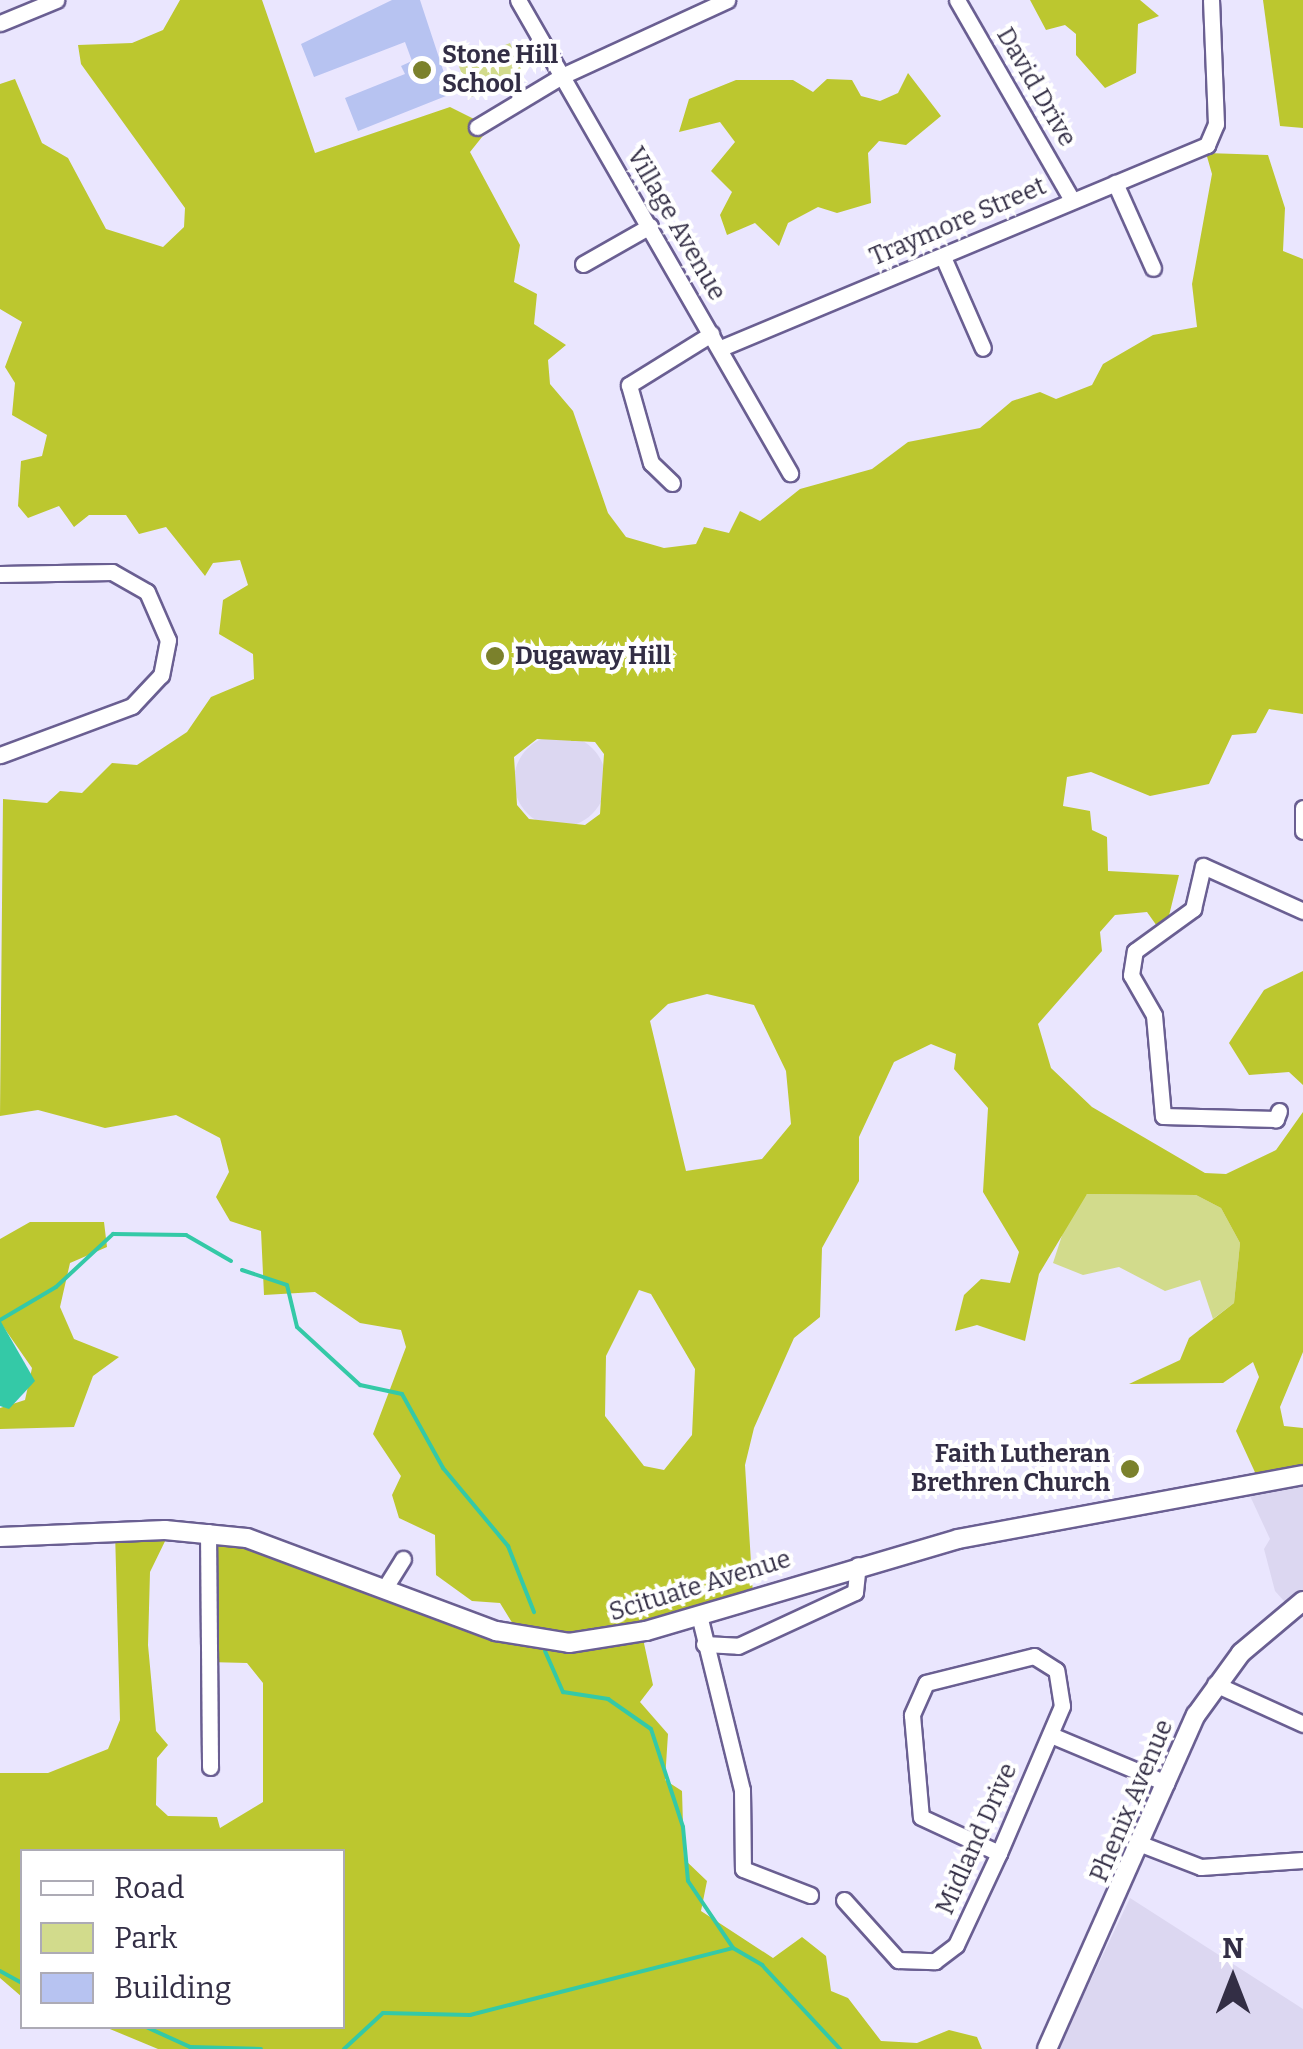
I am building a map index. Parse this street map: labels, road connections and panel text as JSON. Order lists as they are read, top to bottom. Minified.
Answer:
{"streets":{"main road":["Scituate Avenue","Phenix Avenue"],"street":["David Drive","Traymore Street","Village Avenue","Midland Drive"]},"crossings":[["David Drive","Traymore Street"],["Traymore Street","Village Avenue"]],"places":["Stone Hill School","Dugaway Hill","Faith Lutheran Brethren Church"],"legend":["Road","Park","Building"],"north":"top"}
